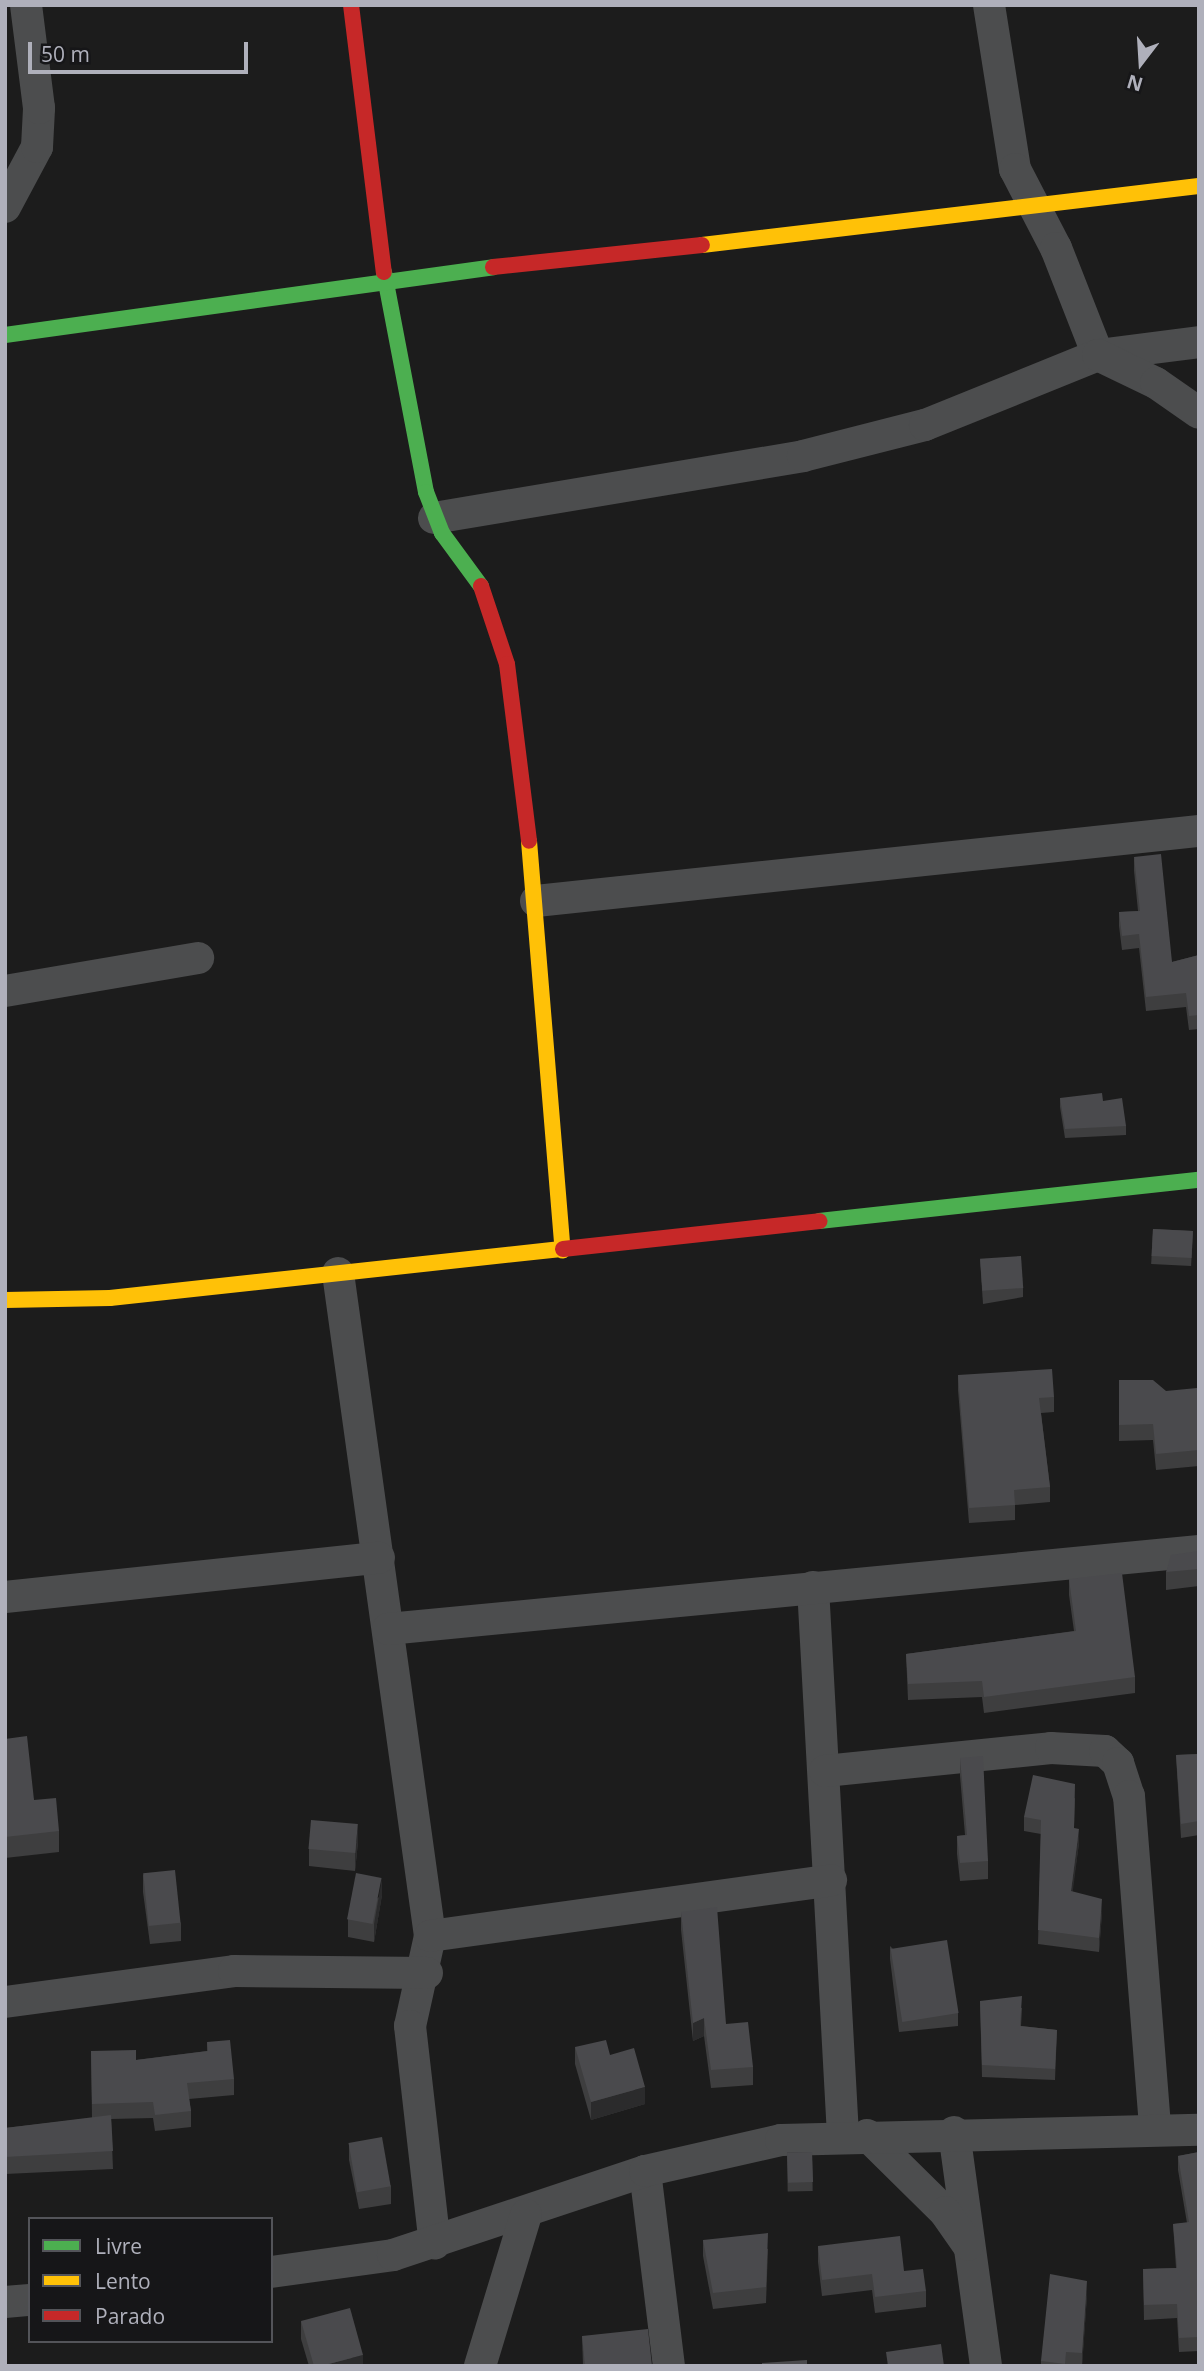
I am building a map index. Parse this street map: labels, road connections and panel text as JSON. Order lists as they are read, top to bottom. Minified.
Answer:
{"legend":["Livre","Lento","Parado"],"scale_bar":"50 m","north":"bottom"}
